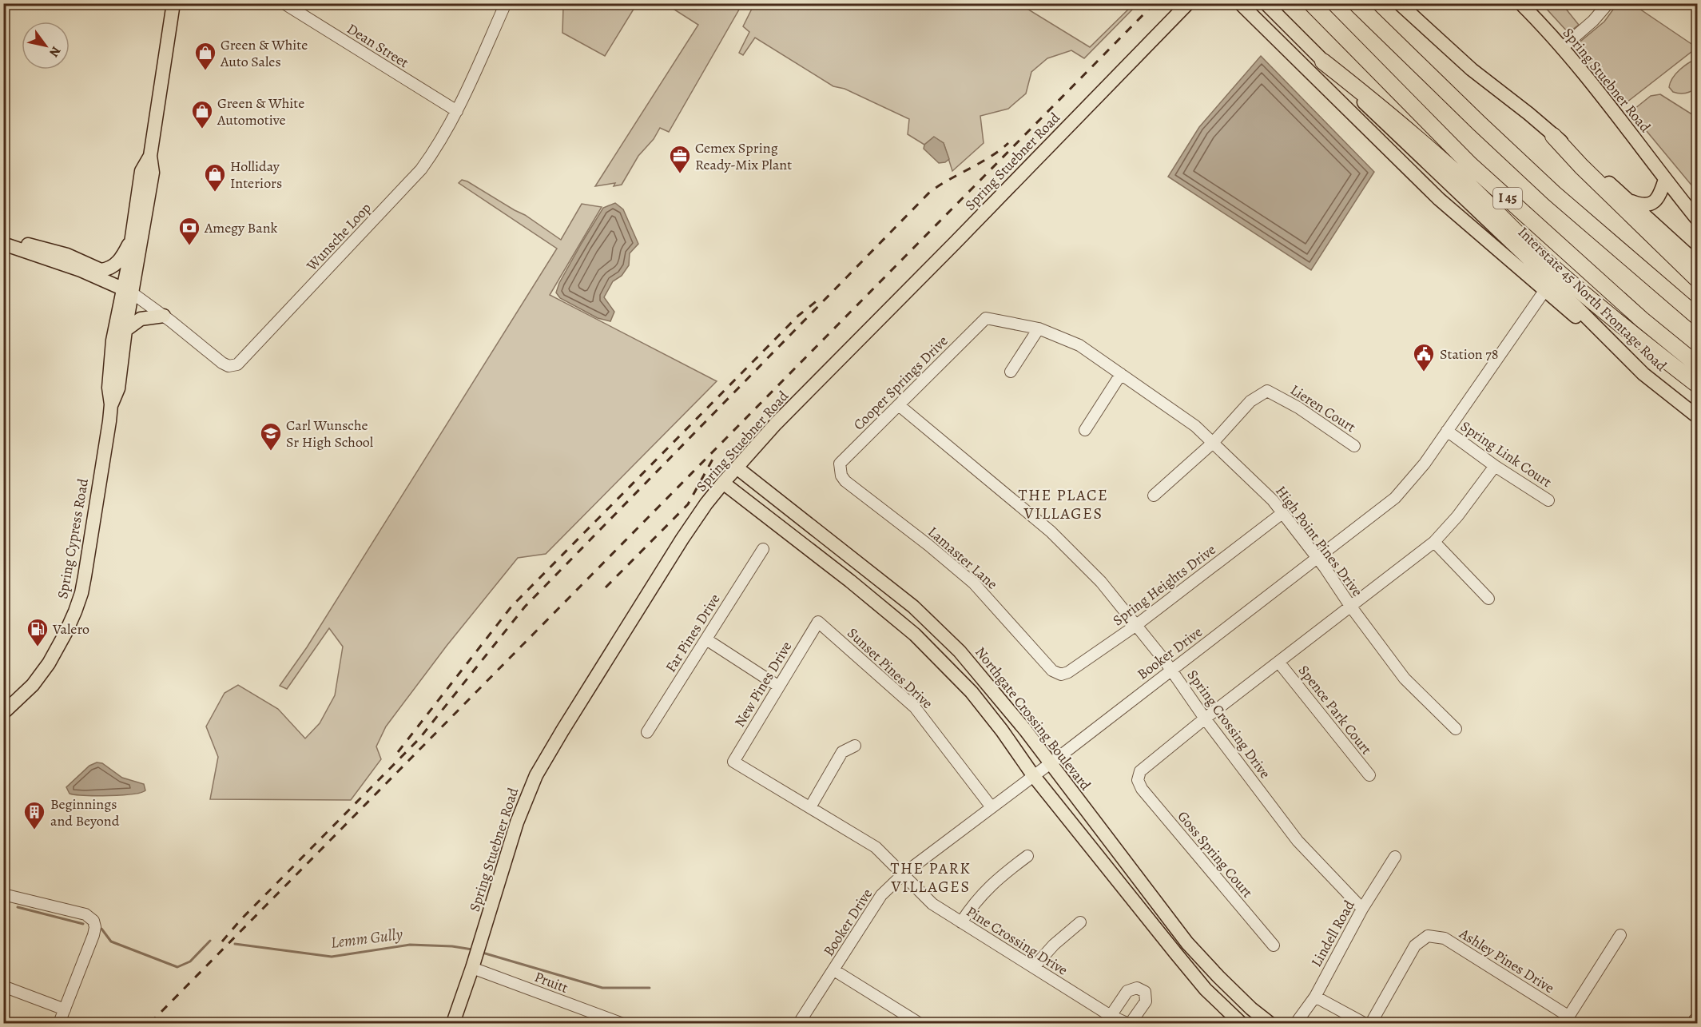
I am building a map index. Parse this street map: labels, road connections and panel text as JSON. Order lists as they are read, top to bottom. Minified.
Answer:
{"streets":{"highway":["I 45"],"main road":["Spring Stuebner Road","Interstate 45 North Frontage Road","Spring Cypress Road","Northgate Crossing Boulevard"],"street":["Dean Street","Wunsche Loop","Cooper Springs Drive","Lieren Court","Spring Link Court","High Point Pines Drive","Lamaster Lane","Spring Heights Drive","Far Pines Drive","Booker Drive","Sunset Pines Drive","New Pines Drive","Spence Park Court","Spring Crossing Drive","Goss Spring Court","Lindell Road","Pine Crossing Drive","Ashley Pines Drive","Pruitt"]},"crossings":[["Dean Street","Wunsche Loop"],["Spring Stuebner Road","Northgate Crossing Boulevard"],["Spring Stuebner Road","Pruitt"],["Wunsche Loop","Spring Cypress Road"],["Cooper Springs Drive","High Point Pines Drive"],["Cooper Springs Drive","Lamaster Lane"],["Cooper Springs Drive","Spring Crossing Drive"],["Lieren Court","High Point Pines Drive"],["Spring Link Court","Booker Drive"],["High Point Pines Drive","Spring Heights Drive"],["High Point Pines Drive","Booker Drive"],["Lamaster Lane","Spring Heights Drive"],["Spring Heights Drive","Spring Crossing Drive"],["Booker Drive","Sunset Pines Drive"],["Booker Drive","Northgate Crossing Boulevard"],["Booker Drive","Spring Crossing Drive"],["Booker Drive","Pine Crossing Drive"],["Sunset Pines Drive","New Pines Drive"],["New Pines Drive","Pine Crossing Drive"],["Spring Crossing Drive","Goss Spring Court"],["Spring Crossing Drive","Lindell Road"]],"districts":["THE PLACE VILLAGES","THE PARK VILLAGES"],"water":["Lemm Gully"],"places":{"shop":["Green & White Auto Sales","Green & White Automotive","Holliday Interiors"],"office":["Cemex Spring Ready-Mix Plant"],"bank":["Amegy Bank"],"public building":["Station 78"],"school or university":["Carl Wunsche Sr High School"],"fuel station":["Valero"],"building":["Beginnings and Beyond"]},"north":"bottom right"}
